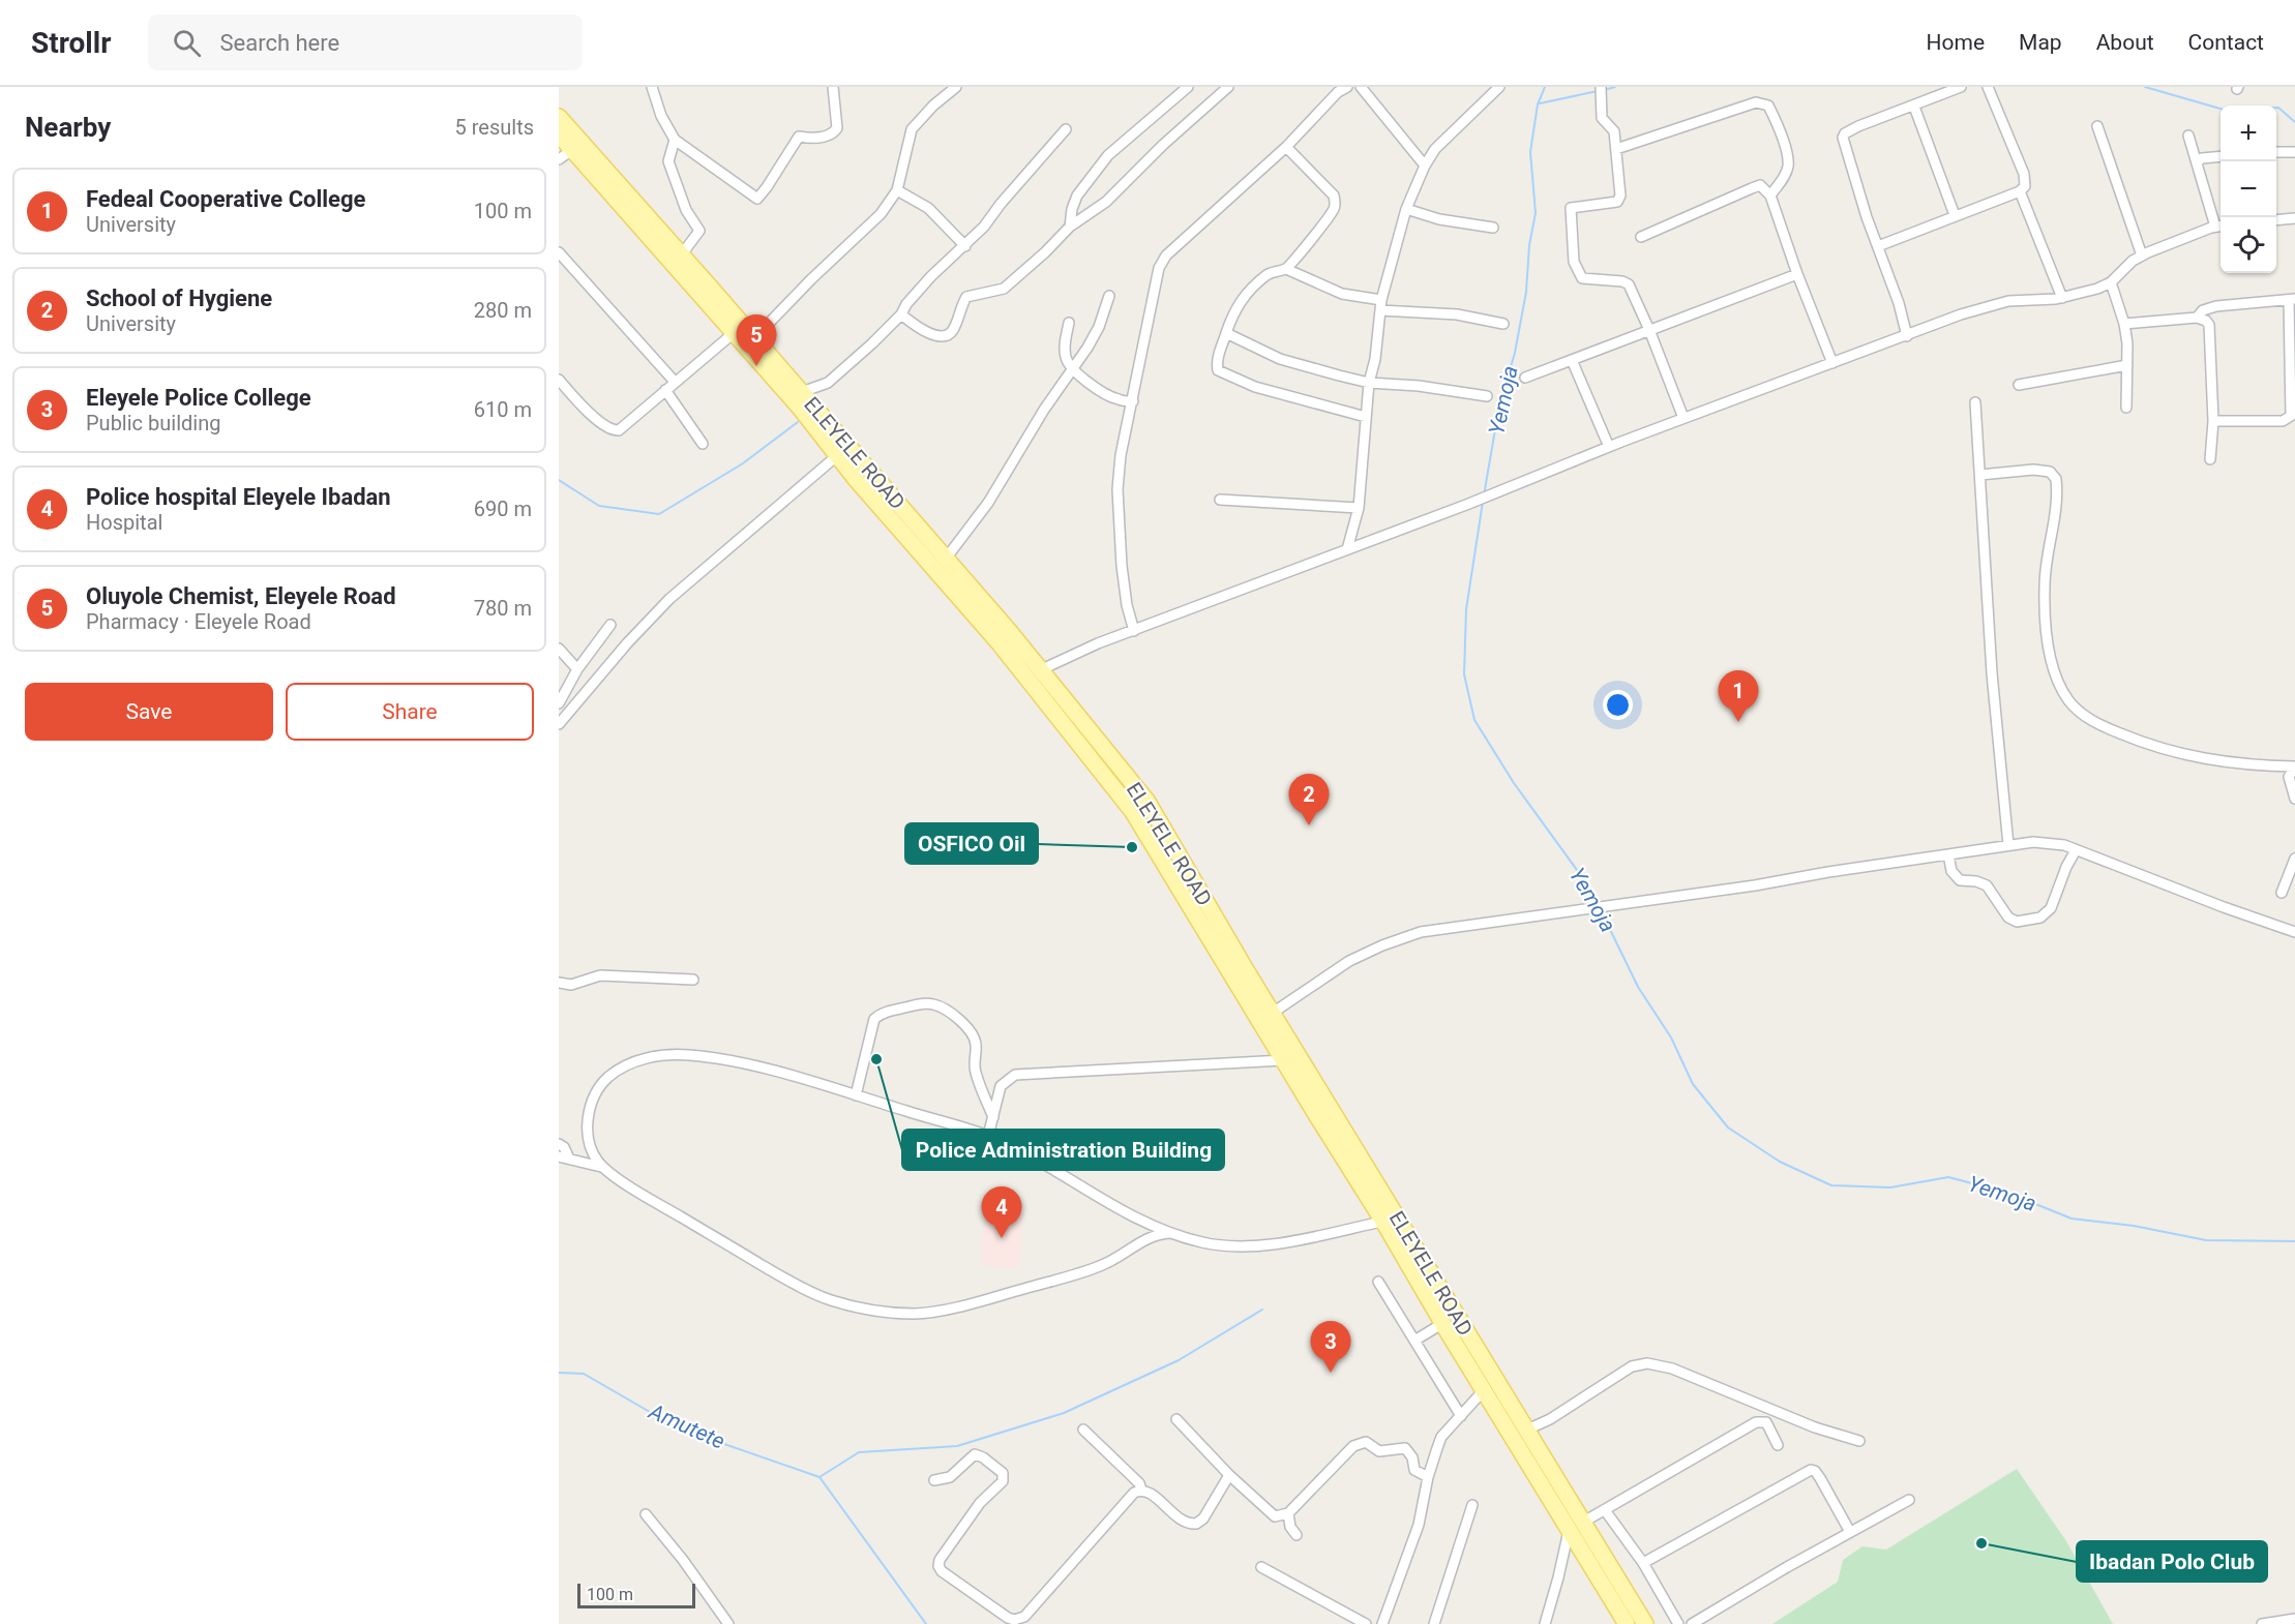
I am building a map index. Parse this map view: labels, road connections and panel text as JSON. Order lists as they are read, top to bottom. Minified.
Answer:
{"streets":{"main road":["ELEYELE ROAD"]},"water":["Yemoja","Amutete"],"places":["OSFICO Oil","Police Administration Building","Ibadan Polo Club"],"scale_bar":"100 m","page":{"header":"Strollr","search":"Search here","nav":["Home","Map","About","Contact"],"heading":["Nearby","5 results"],"map_buttons":["+","−"],"list":[{"mark":"1","name":"Fedeal Cooperative College","note":"University","value":"100 m"},{"mark":"2","name":"School of Hygiene","note":"University","value":"280 m"},{"mark":"3","name":"Eleyele Police College","note":"Public building","value":"610 m"},{"mark":"4","name":"Police hospital Eleyele Ibadan","note":"Hospital","value":"690 m"},{"mark":"5","name":"Oluyole Chemist, Eleyele Road","note":"Pharmacy · Eleyele Road","value":"780 m"}],"pins":["5","1","2","4","3"],"buttons":["Save","Share"],"scale":"100 m"}}
